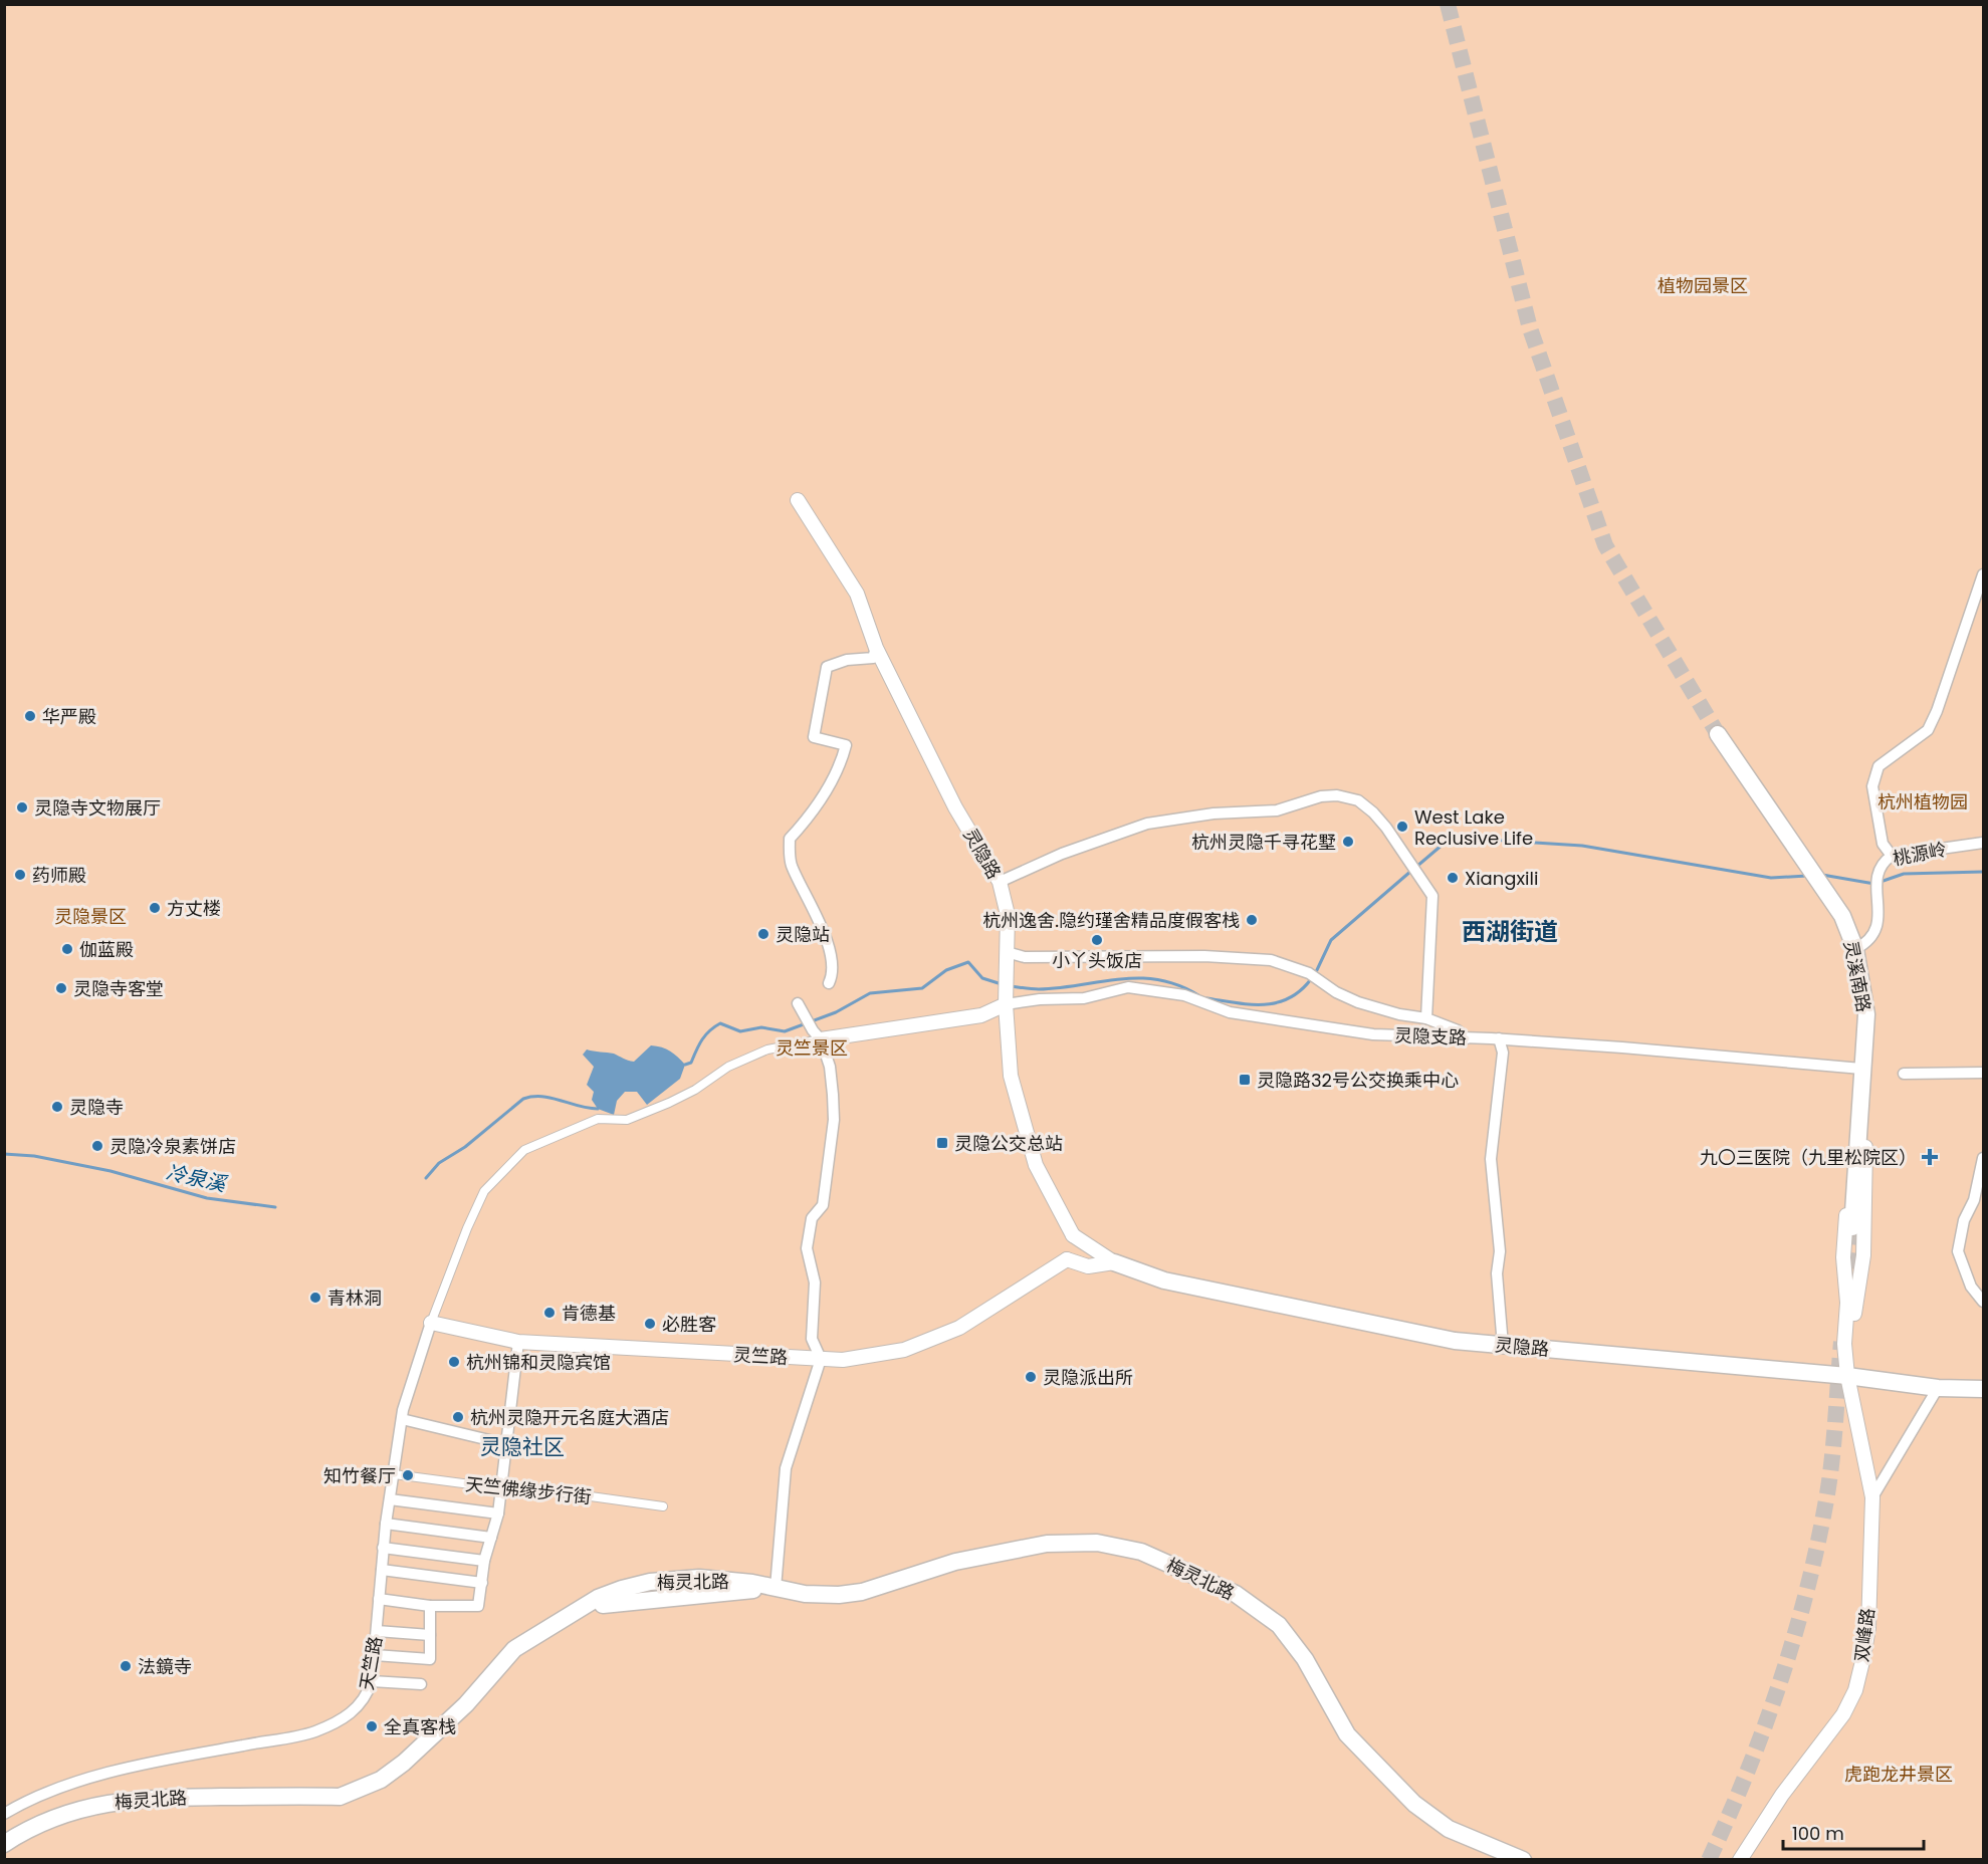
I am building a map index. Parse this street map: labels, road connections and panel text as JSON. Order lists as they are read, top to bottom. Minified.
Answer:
{"streets":{"main road":["灵隐路","灵溪南路","梅灵北路"],"street":["桃源岭","灵隐支路","灵竺路","天竺佛缘步行街","双峰路","天竺路"]},"crossings":[["灵隐路","灵隐支路"],["灵隐路","双峰路"],["桃源岭","灵溪南路"],["灵溪南路","灵隐支路"],["灵竺路","天竺路"],["天竺佛缘步行街","天竺路"]],"districts":["西湖街道","灵隐社区"],"water":["冷泉溪"],"parks":["植物园景区","杭州植物园","灵隐景区","灵竺景区","虎跑龙井景区"],"places":{"other":["华严殿","灵隐寺文物展厅","West Lake Reclusive Life","杭州灵隐千寻花墅","药师殿","Xiangxili","方丈楼","杭州逸舍.隐约瑾舍精品度假客栈","灵隐站","小丫头饭店","伽蓝殿","灵隐寺客堂","灵隐寺","灵隐冷泉素饼店","青林洞","肯德基","必胜客","杭州锦和灵隐宾馆","灵隐派出所","杭州灵隐开元名庭大酒店","知竹餐厅","法鏡寺","全真客栈"],"transit":["灵隐路32号公交换乘中心","灵隐公交总站"],"health":["九〇三医院（九里松院区）"]},"scale_bar":"100 m"}
